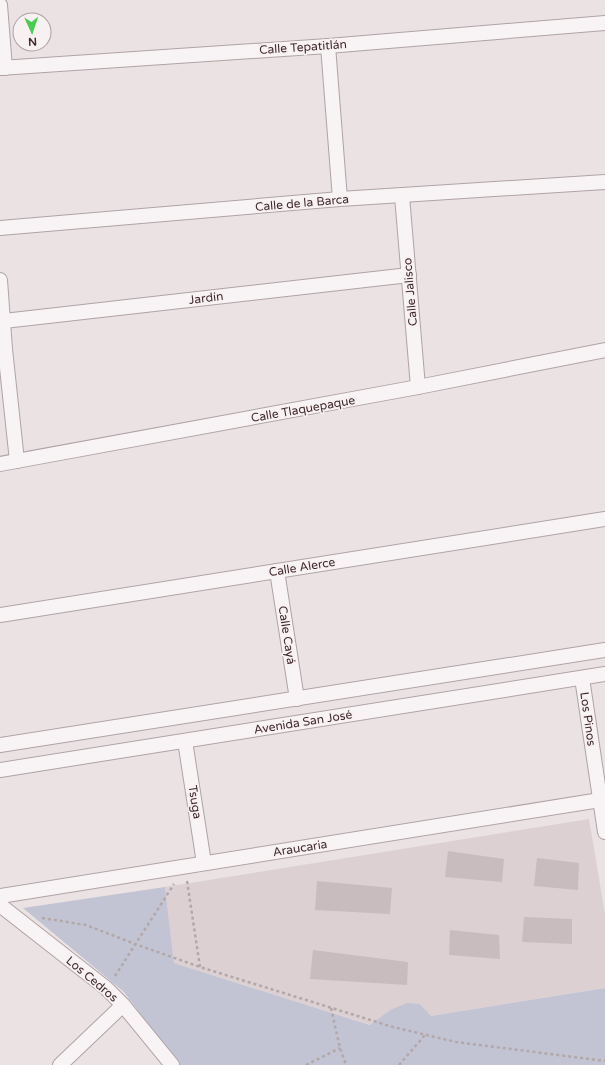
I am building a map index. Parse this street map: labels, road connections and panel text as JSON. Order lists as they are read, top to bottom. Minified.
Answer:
{"streets":{"street":["Calle Tepatitlán","Calle de la Barca","Calle Jalisco","Jardín","Calle Tlaquepaque","Calle Alerce","Calle Cayá","Los Pinos","Avenida San José","Tsuga","Araucaria","Los Cedros"]},"crossings":[["Calle de la Barca","Calle Jalisco"],["Calle Jalisco","Jardín"],["Calle Jalisco","Calle Tlaquepaque"],["Calle Alerce","Calle Cayá"],["Calle Cayá","Avenida San José"],["Los Pinos","Avenida San José"],["Los Pinos","Araucaria"],["Avenida San José","Tsuga"],["Tsuga","Araucaria"]],"north":"bottom"}
